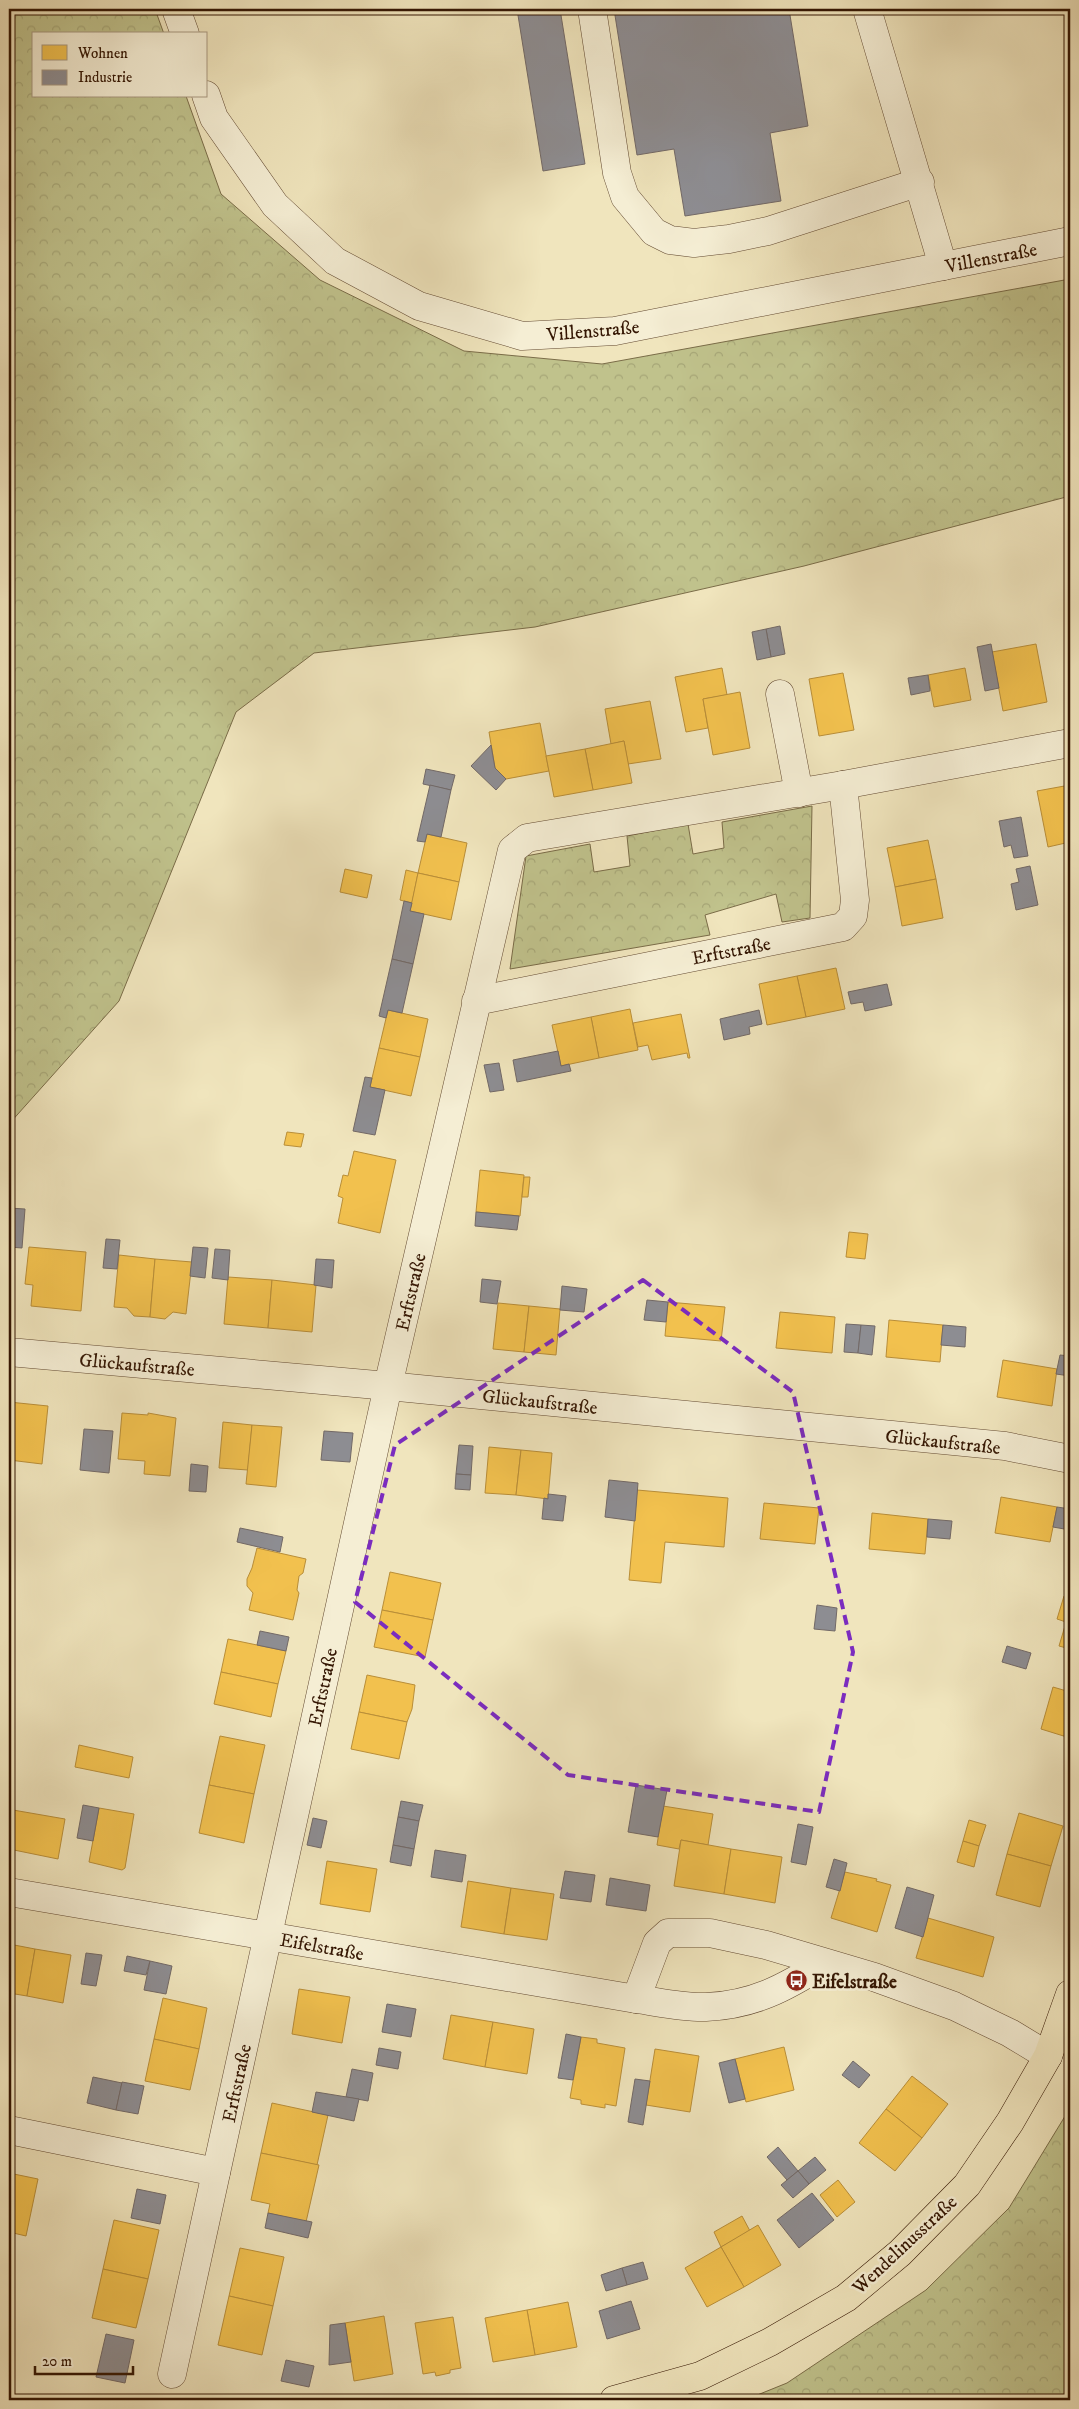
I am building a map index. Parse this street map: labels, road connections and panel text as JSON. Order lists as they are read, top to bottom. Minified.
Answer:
{"streets":{"main road":["Wendelinusstraße"],"street":["Villenstraße","Erftstraße","Glückaufstraße","Eifelstraße"]},"crossings":[["Erftstraße","Glückaufstraße"],["Erftstraße","Eifelstraße"]],"places":{"bus stop":["Eifelstraße"]},"legend":["Wohnen","Industrie"],"scale_bar":"20 m"}
